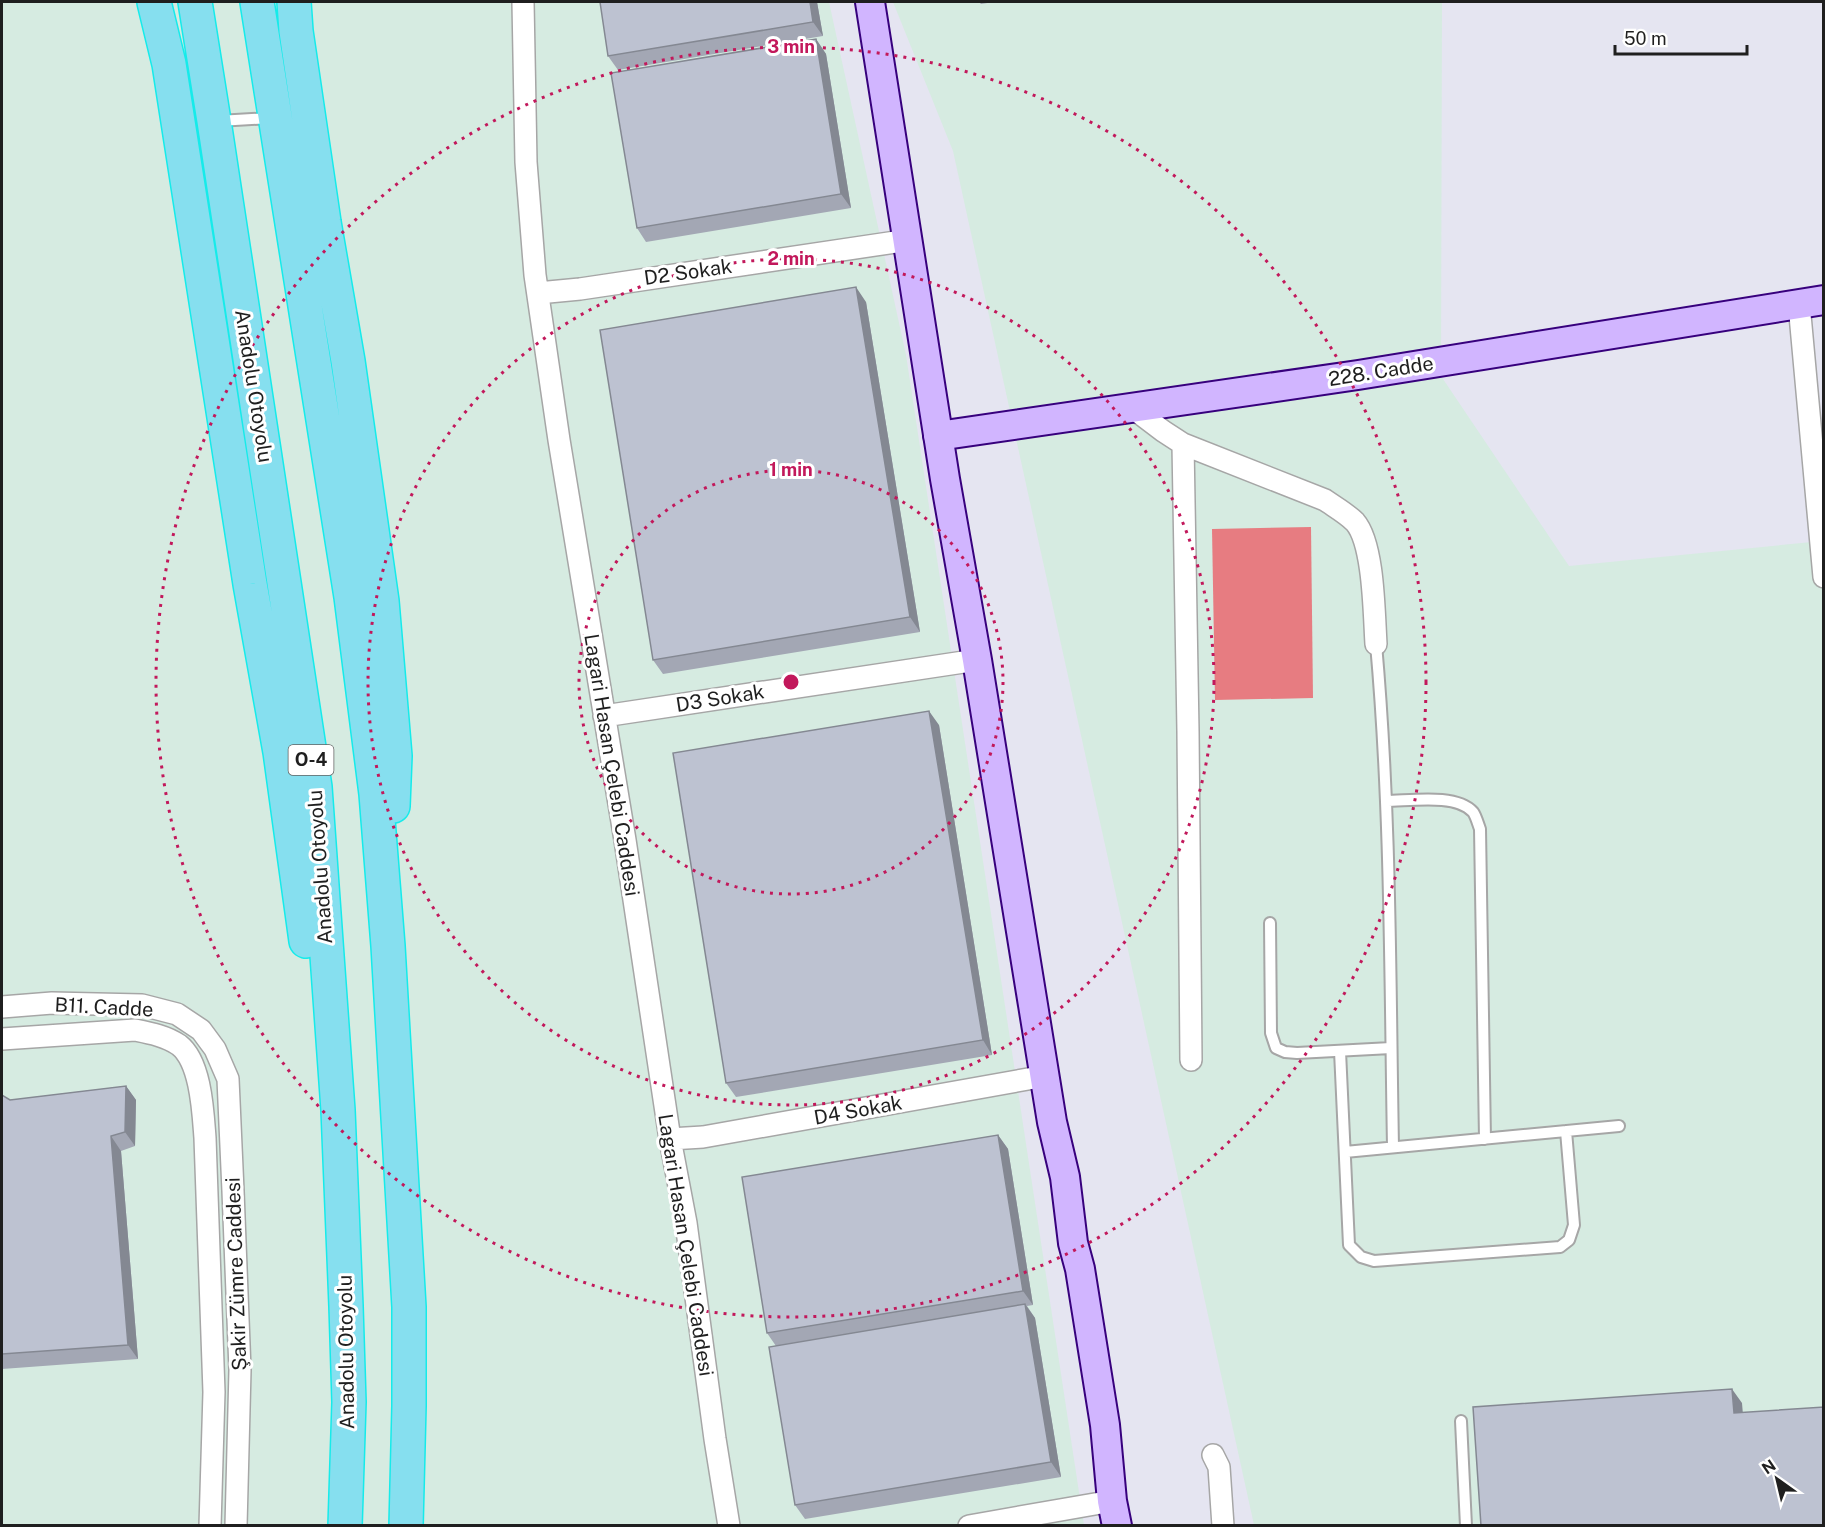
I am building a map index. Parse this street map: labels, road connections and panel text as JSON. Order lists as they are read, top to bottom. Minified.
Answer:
{"streets":{"highway":["Anadolu Otoyolu","O-4"],"street":["D2 Sokak","228. Cadde","D3 Sokak","Lagari Hasan Çelebi Caddesi","B11. Cadde","D4 Sokak","Şakir Zümre Caddesi"]},"crossings":[["D2 Sokak","Lagari Hasan Çelebi Caddesi"],["D3 Sokak","Lagari Hasan Çelebi Caddesi"],["Lagari Hasan Çelebi Caddesi","D4 Sokak"],["B11. Cadde","Şakir Zümre Caddesi"]],"scale_bar":"50 m","north":"top left","rings":["3 min","2 min","1 min"]}
